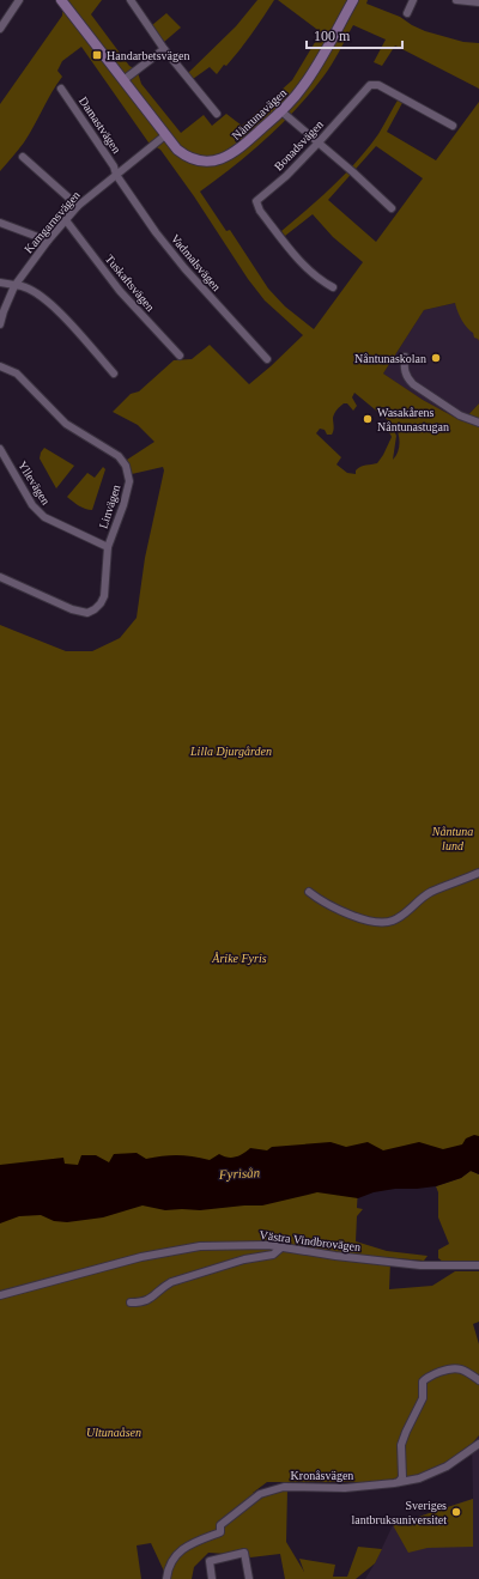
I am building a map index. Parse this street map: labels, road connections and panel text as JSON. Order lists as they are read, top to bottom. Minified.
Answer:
{"streets":{"street":["Nåntunavägen","Damastvägen","Bonadsvägen","Kamgarnsvägen","Vadmalsvägen","Tuskaftsvägen","Yllevägen","Linvägen","Västra Vindbrovägen","Kronåsvägen"]},"crossings":[["Nåntunavägen","Kamgarnsvägen"],["Damastvägen","Kamgarnsvägen"],["Damastvägen","Vadmalsvägen"],["Kamgarnsvägen","Vadmalsvägen"],["Kamgarnsvägen","Tuskaftsvägen"],["Yllevägen","Linvägen"]],"water":["Fyrisån"],"parks":["Lilla Djurgården","Nåntuna lund","Årike Fyris","Ultunaåsen"],"places":{"transit":["Handarbetsvägen"],"other":["Nåntunaskolan","Wasakårens Nåntunastugan","Sveriges lantbruksuniversitet"]},"scale_bar":"100 m"}
